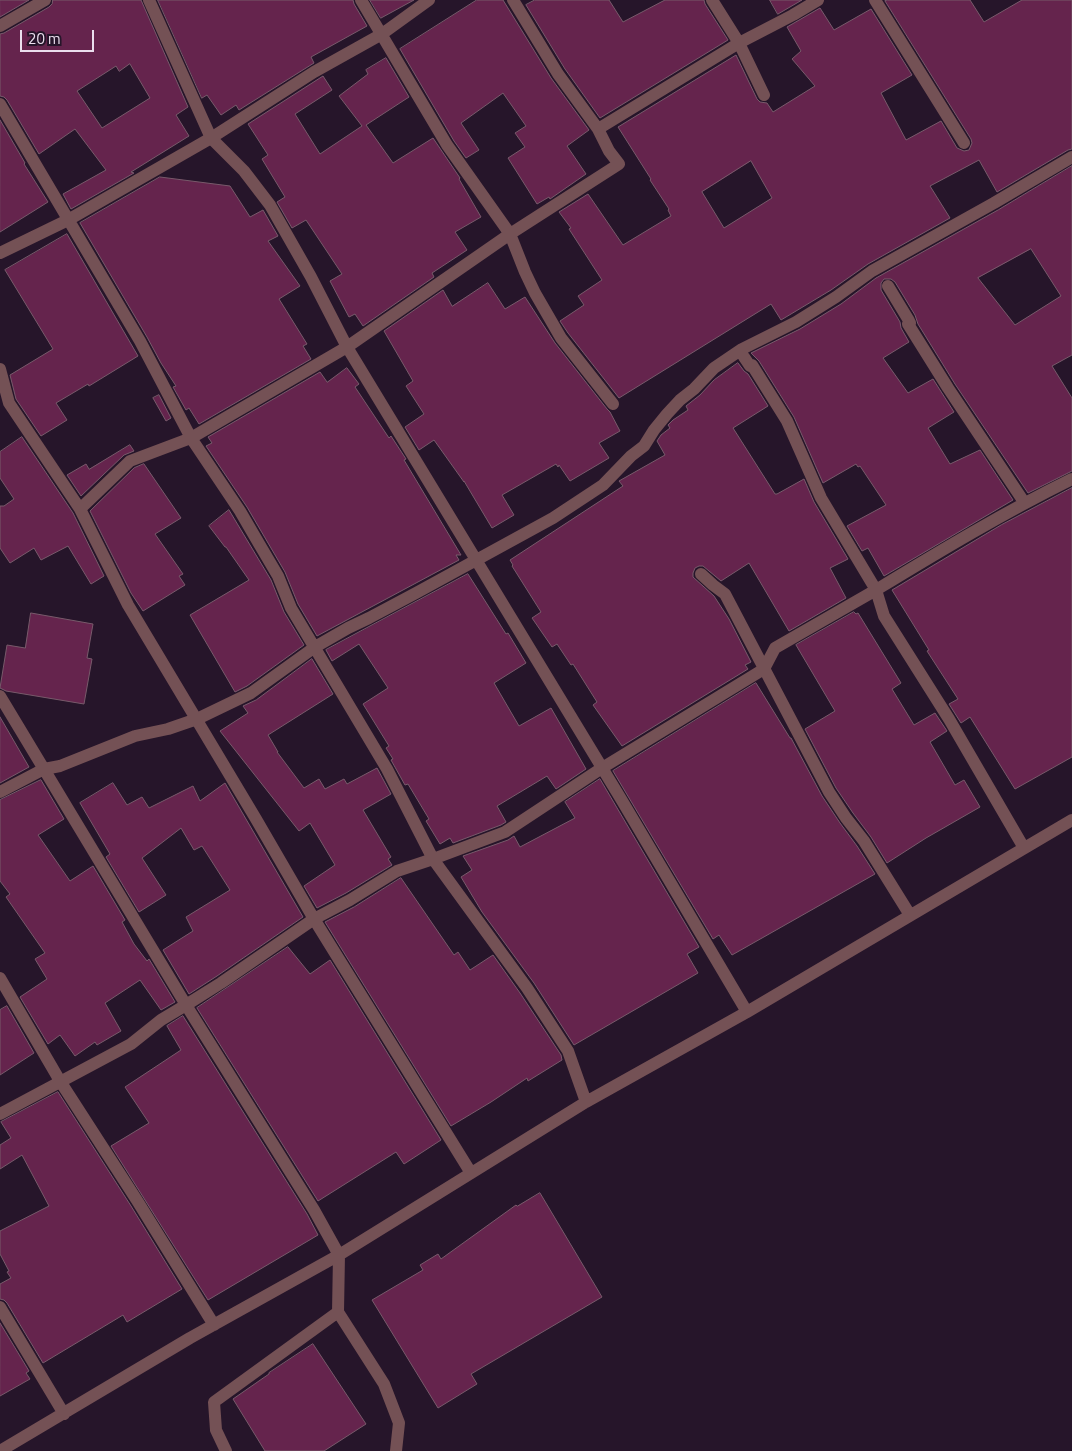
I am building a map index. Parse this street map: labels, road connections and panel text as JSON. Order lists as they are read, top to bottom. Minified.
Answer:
{"scale_bar":"20 m"}
